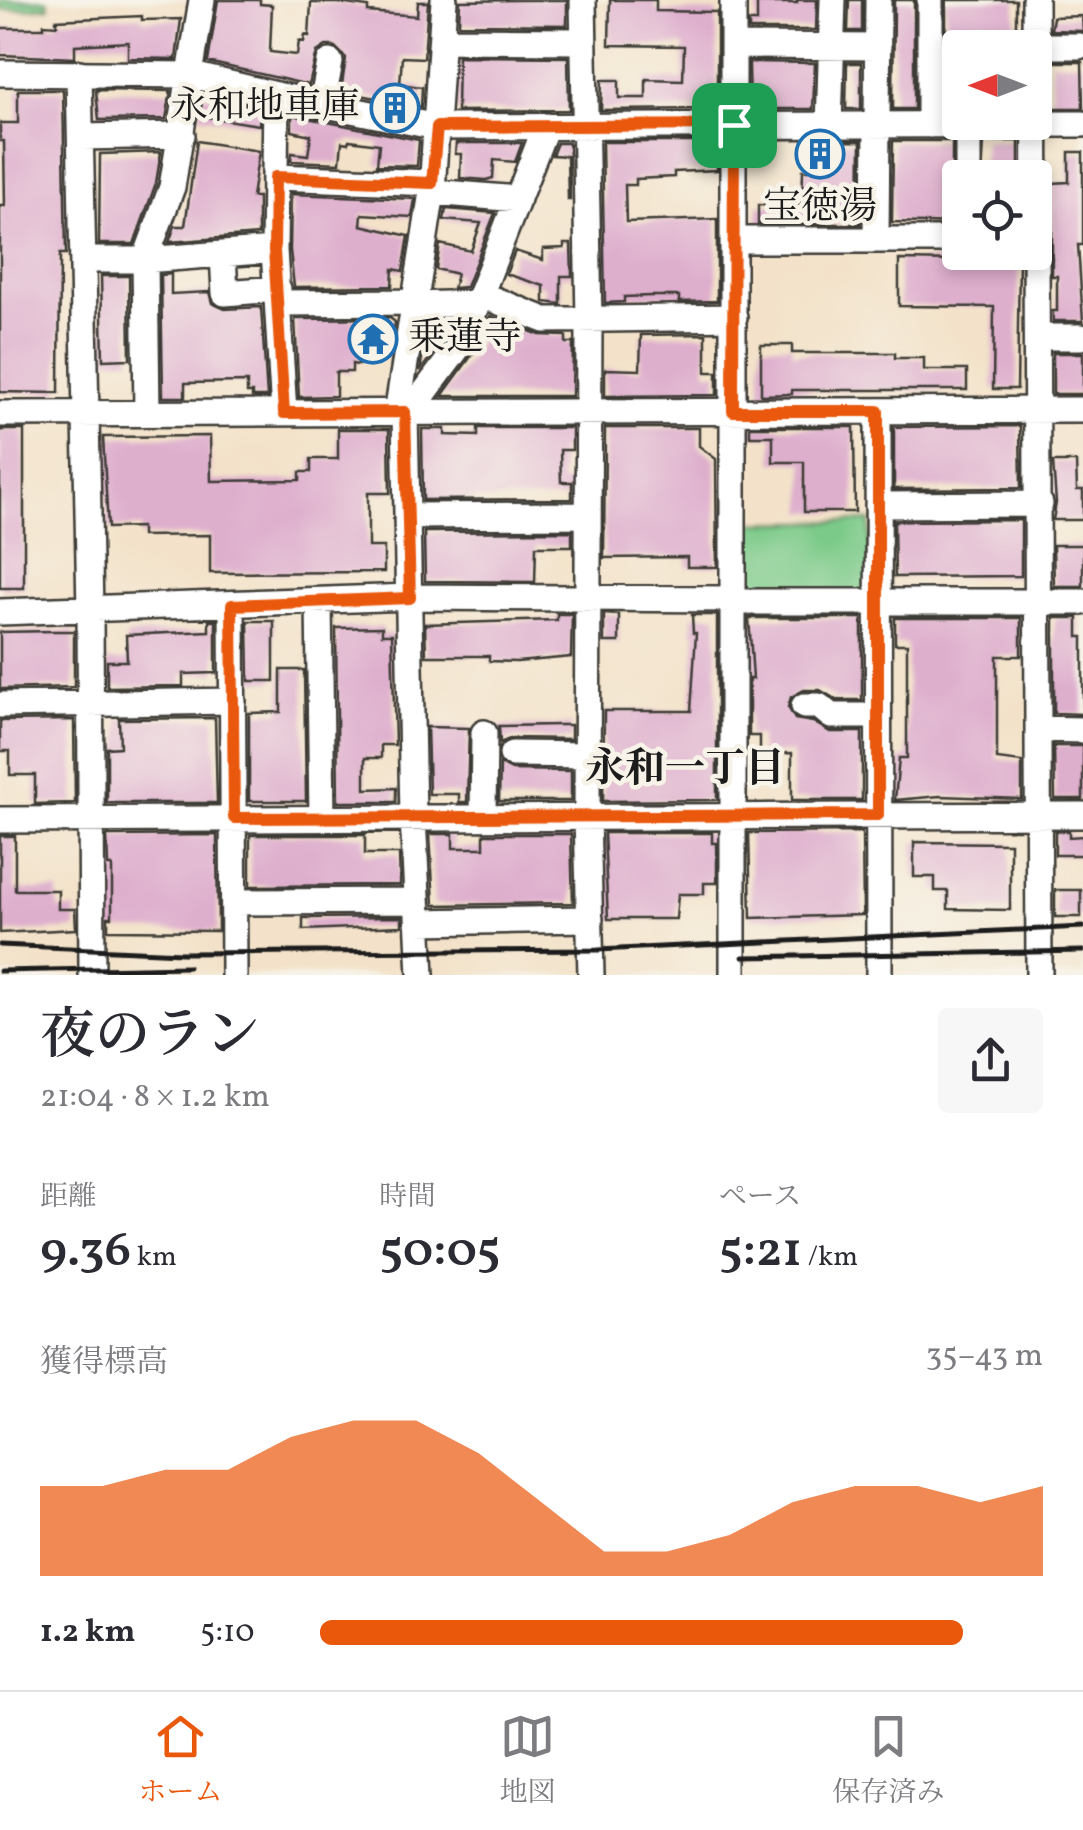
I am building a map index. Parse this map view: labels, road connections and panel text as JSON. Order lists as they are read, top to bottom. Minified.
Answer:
{"districts":["永和一丁目"],"places":{"building":["永和地車庫","宝徳湯"],"temple":["乗蓮寺"]},"north":"left","page":{"heading":["夜のラン","21:04 · 8 × 1.2 km"],"stats":[["距離","9.36 km"],["時間","50:05"],["ペース","5:21 /km"]],"chart":["獲得標高","35–43 m"],"list":[{"name":"1.2 km","note":"5:10"}],"tabs":["ホーム","地図","保存済み"]}}
